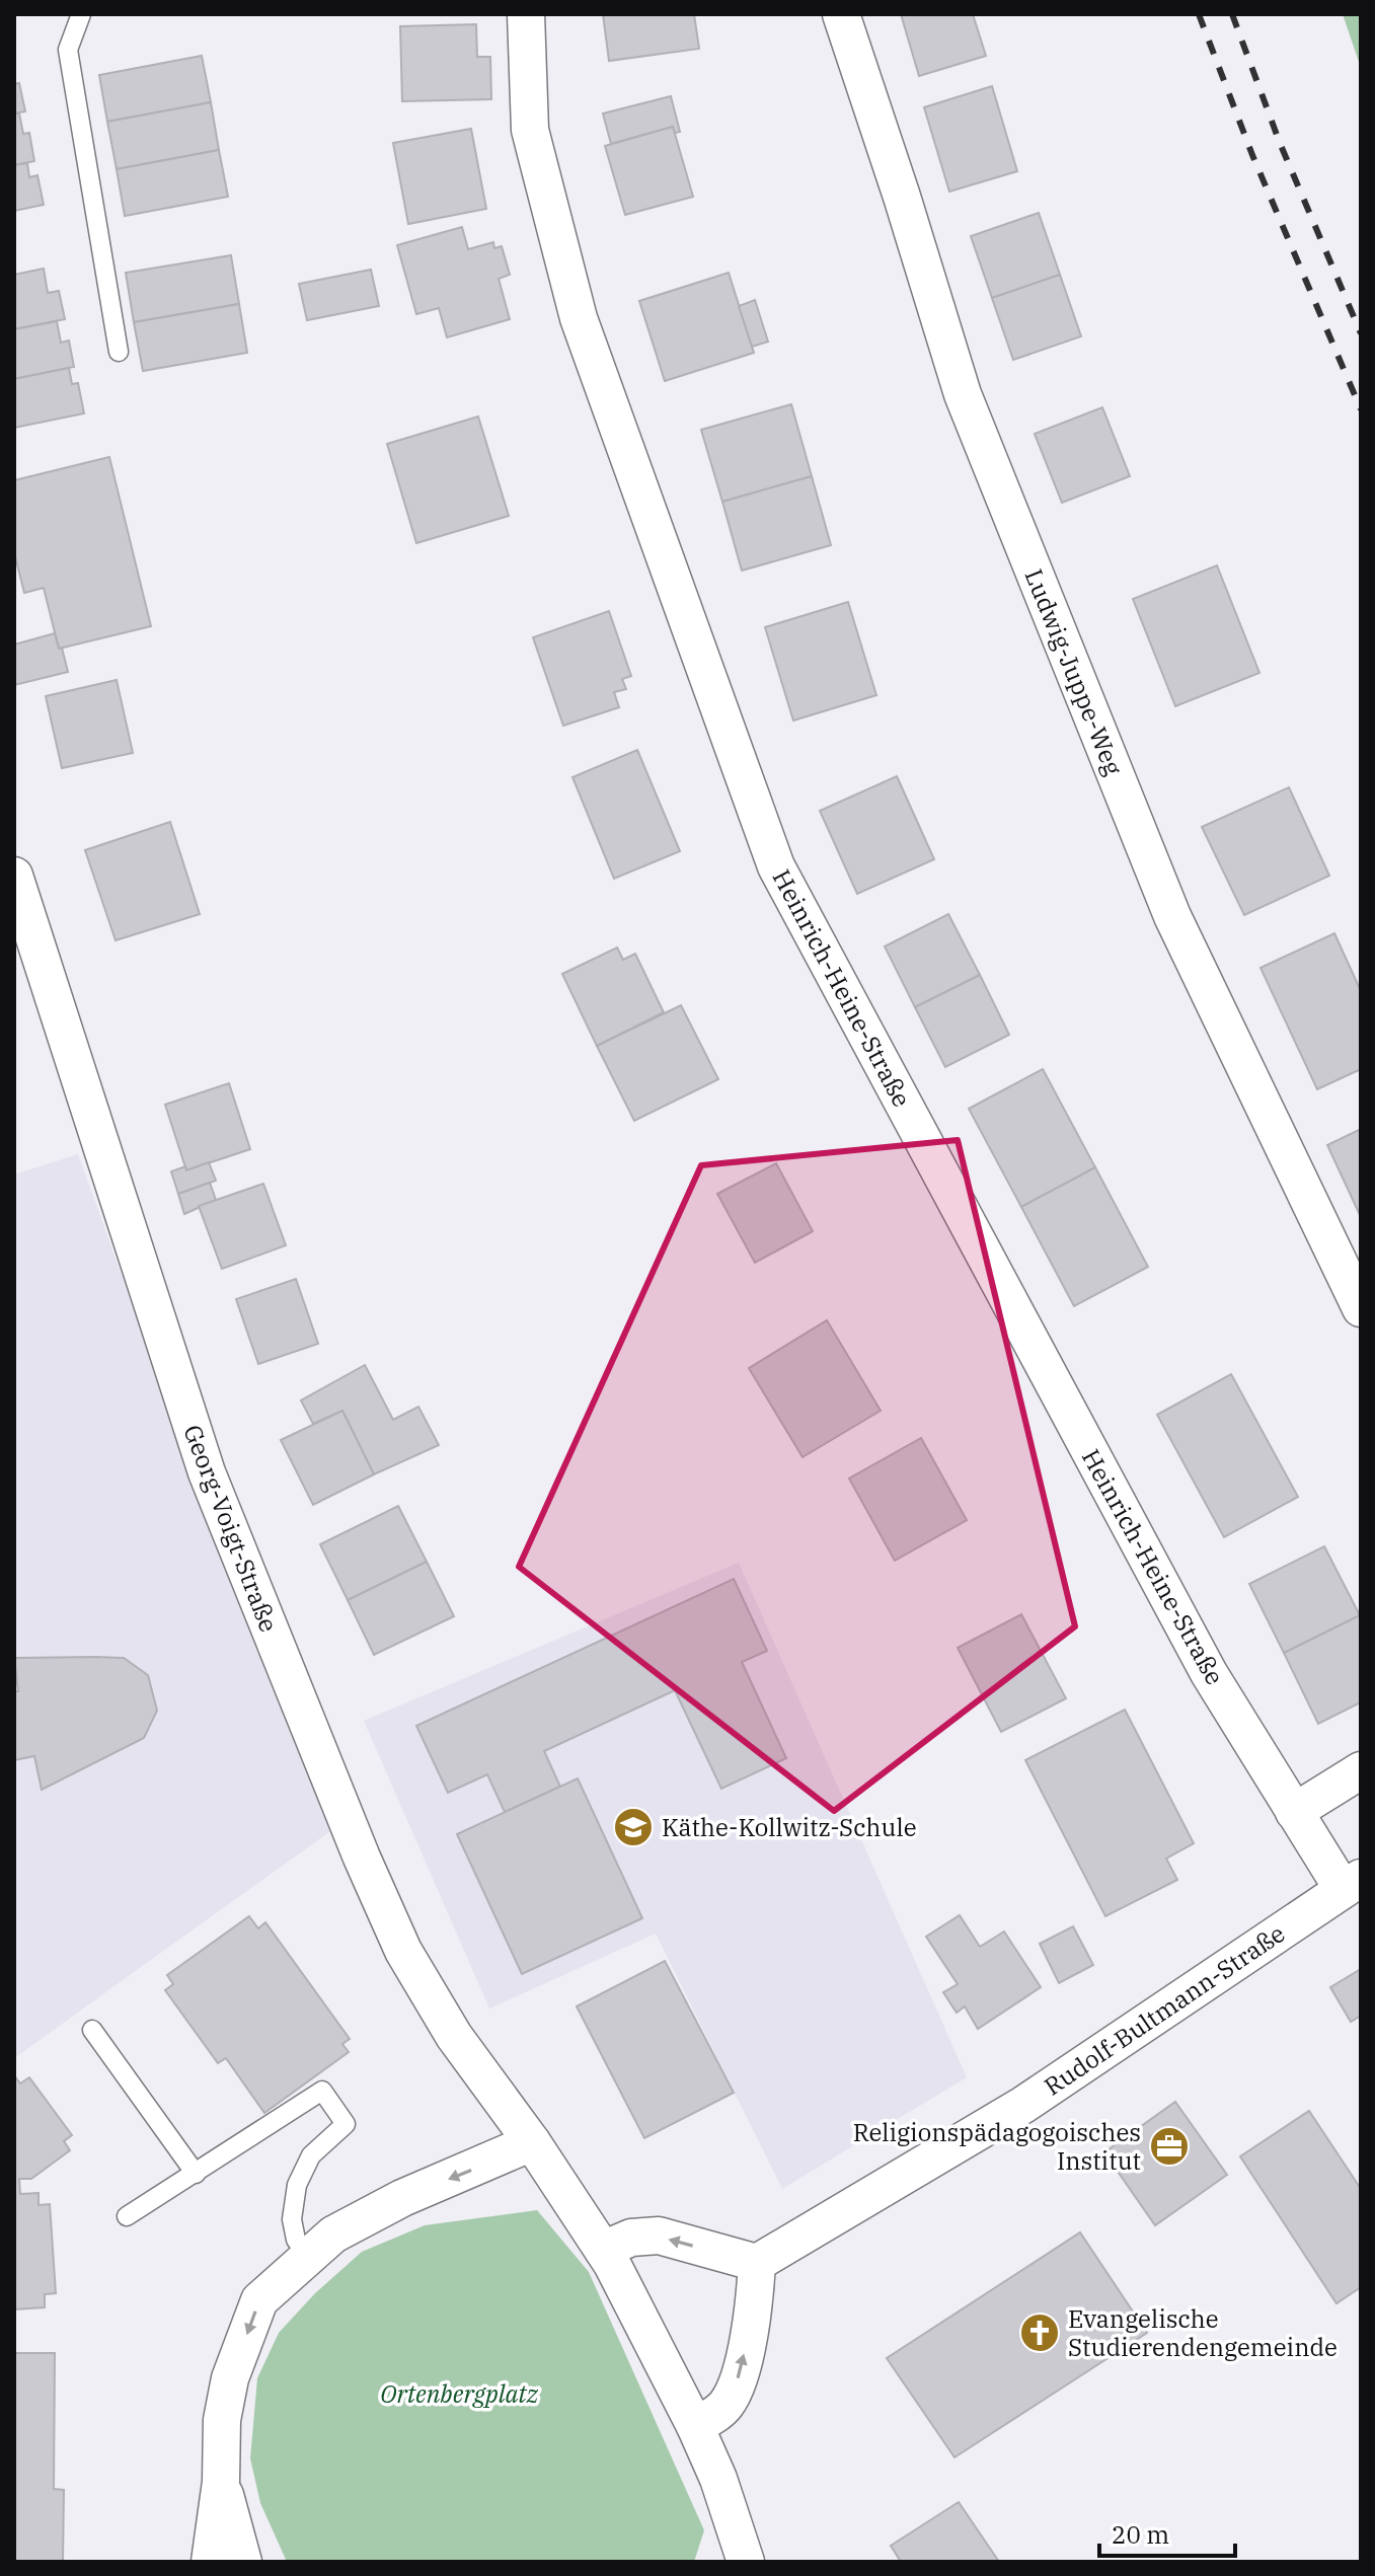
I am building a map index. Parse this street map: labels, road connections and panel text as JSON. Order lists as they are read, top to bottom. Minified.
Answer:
{"streets":{"street":["Ludwig-Juppe-Weg","Heinrich-Heine-Straße","Georg-Voigt-Straße","Rudolf-Bultmann-Straße"]},"crossings":[["Heinrich-Heine-Straße","Rudolf-Bultmann-Straße"]],"parks":["Ortenbergplatz"],"places":{"school or university":["Käthe-Kollwitz-Schule"],"office":["Religionspädagogoisches Institut"],"church":["Evangelische Studierendengemeinde"]},"scale_bar":"20 m"}
